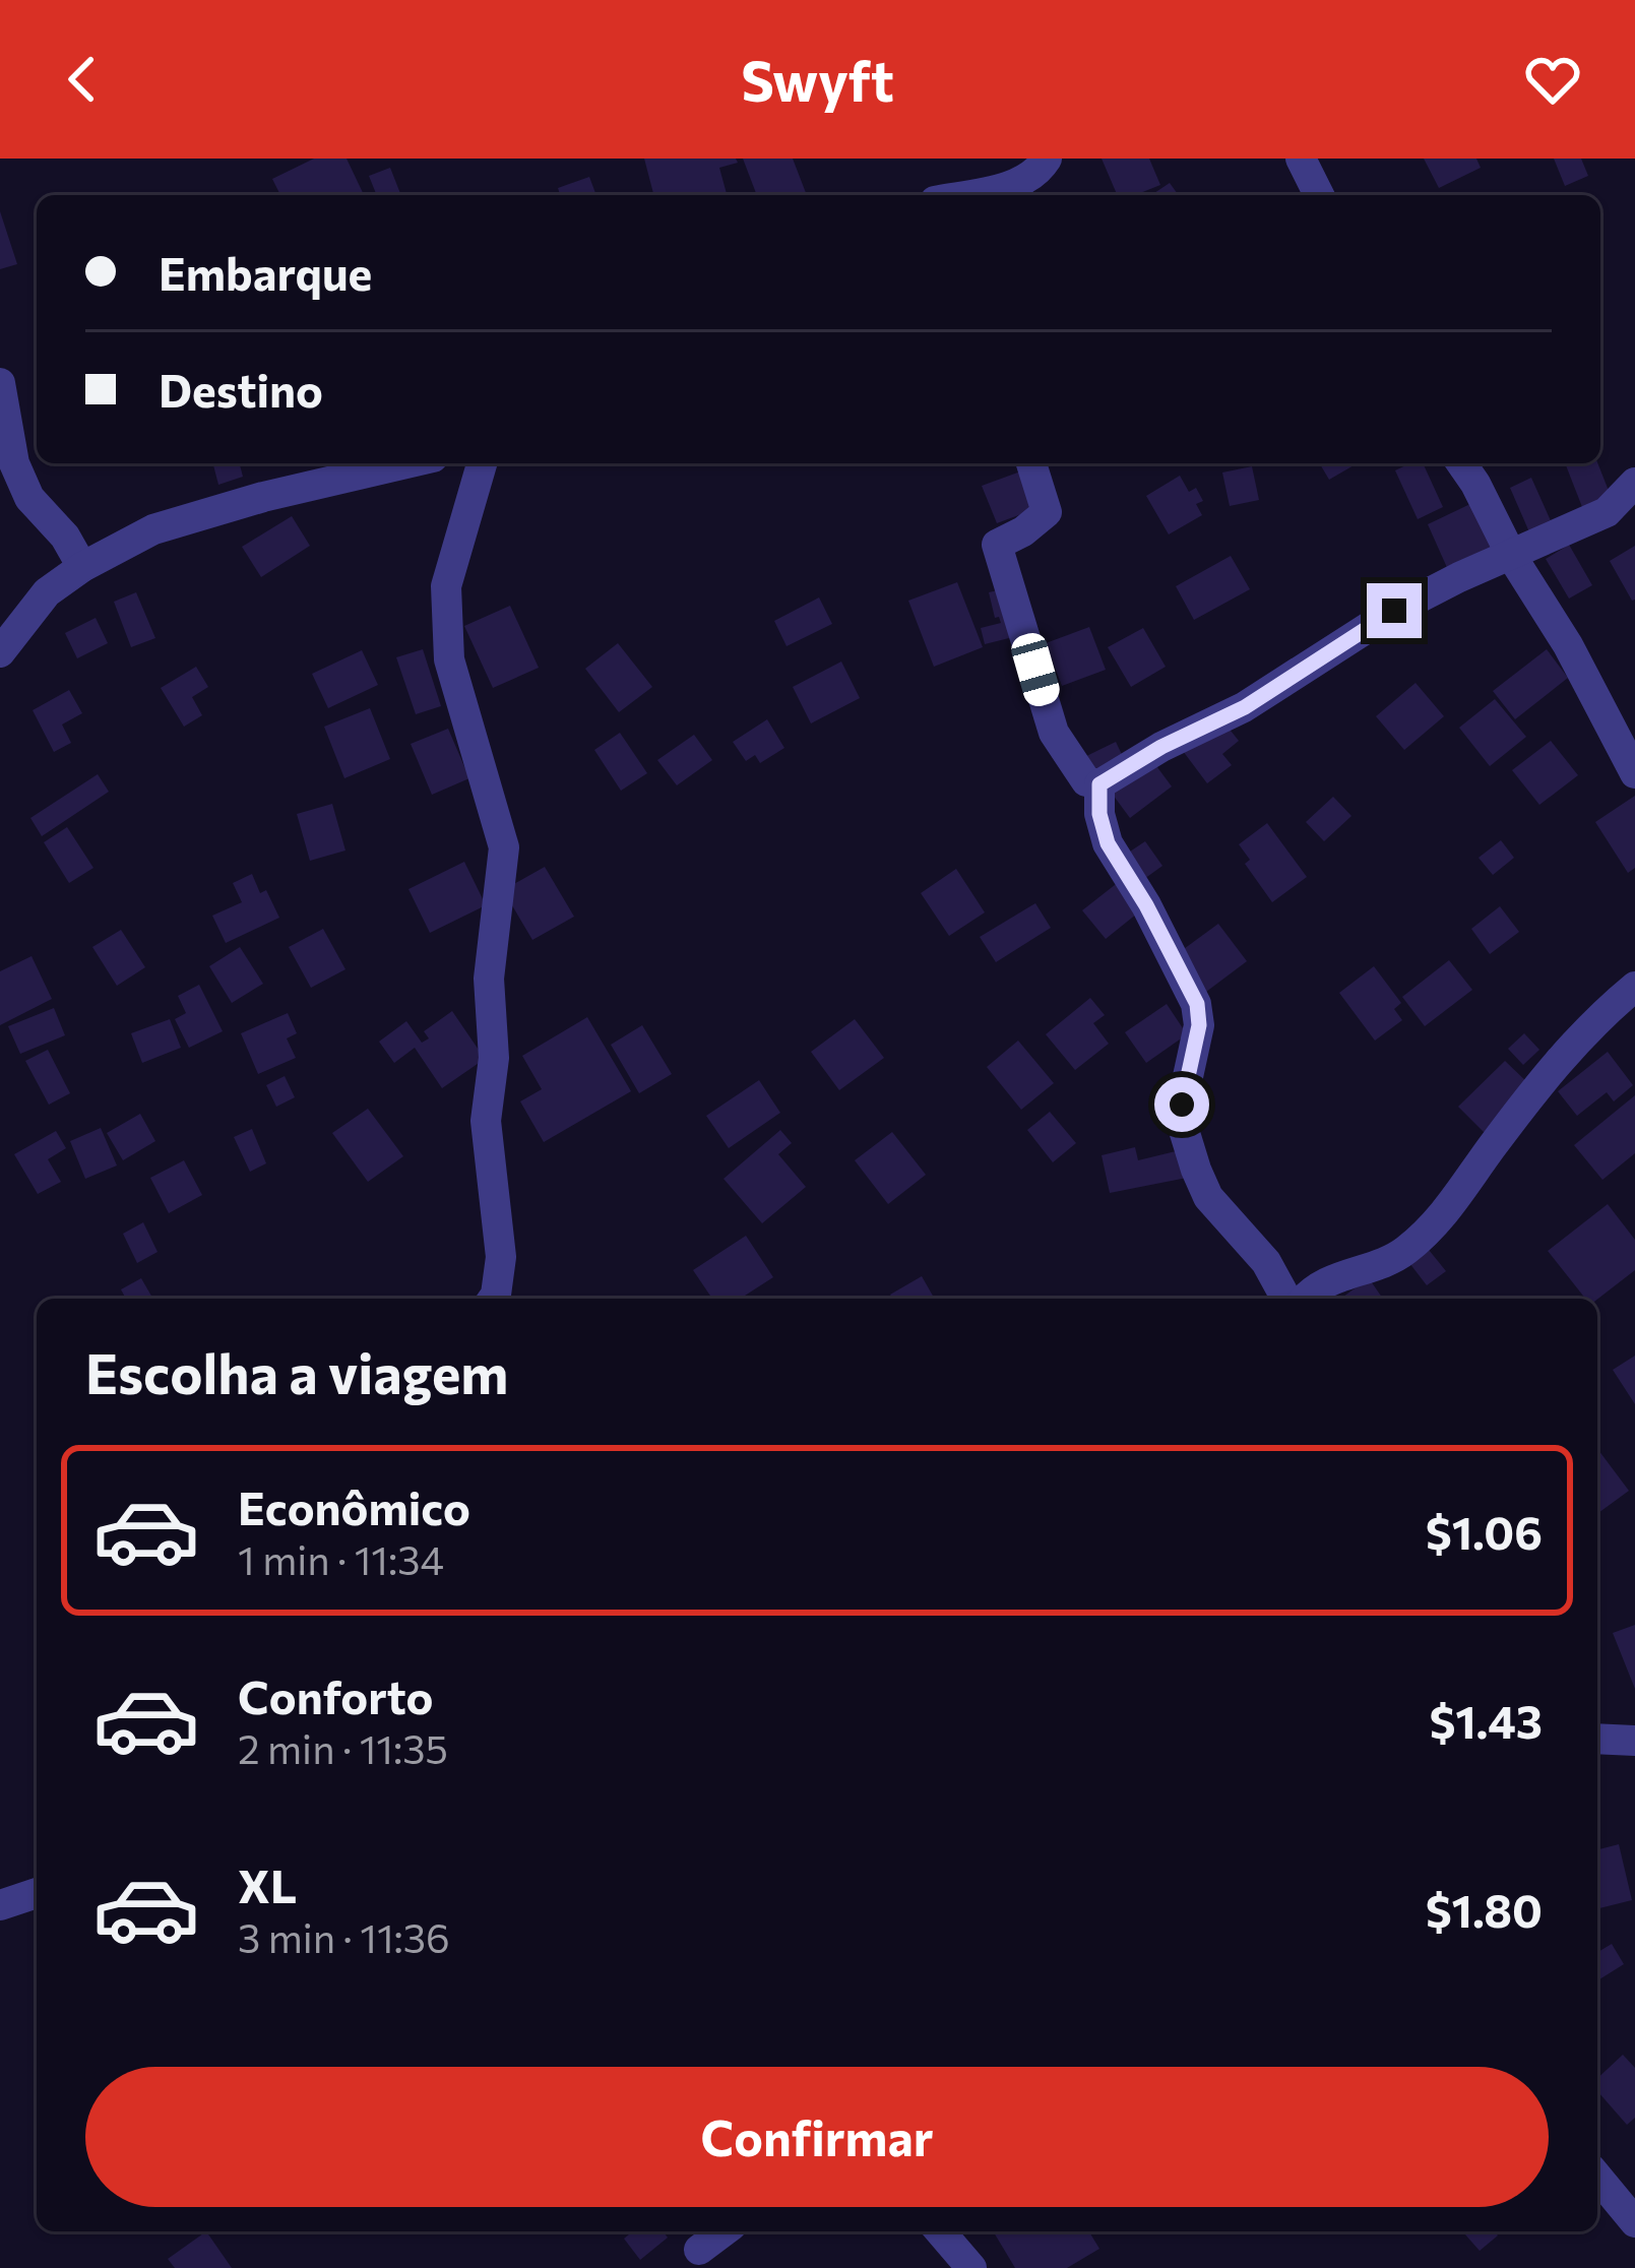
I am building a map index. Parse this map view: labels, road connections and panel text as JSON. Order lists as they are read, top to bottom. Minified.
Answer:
{"page":{"header":"Swyft","banner":["Embarque","Destino"],"heading":"Escolha a viagem","list":[{"name":"Econômico","note":"1 min · 11:34","value":"$1.06"},{"name":"Conforto","note":"2 min · 11:35","value":"$1.43"},{"name":"XL","note":"3 min · 11:36","value":"$1.80"}],"buttons":"Confirmar"}}
